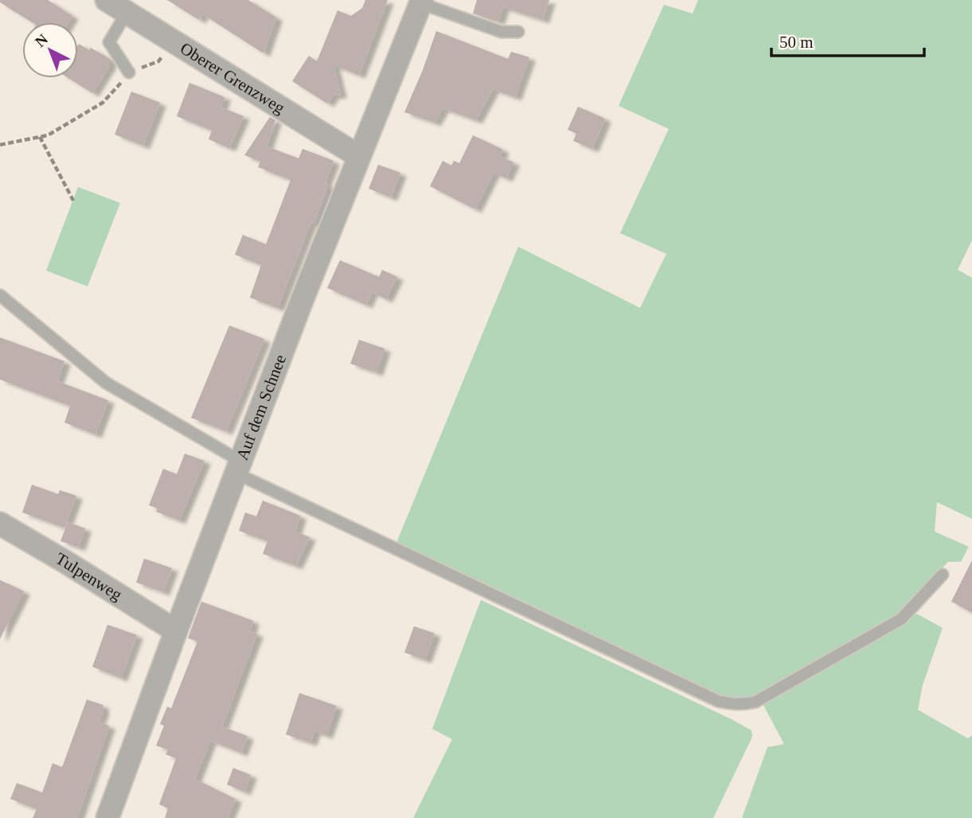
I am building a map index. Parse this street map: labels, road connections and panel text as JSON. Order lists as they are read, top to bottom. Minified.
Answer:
{"streets":{"street":["Oberer Grenzweg","Auf dem Schnee","Tulpenweg"]},"crossings":[["Oberer Grenzweg","Auf dem Schnee"],["Auf dem Schnee","Tulpenweg"]],"scale_bar":"50 m","north":"top left"}
